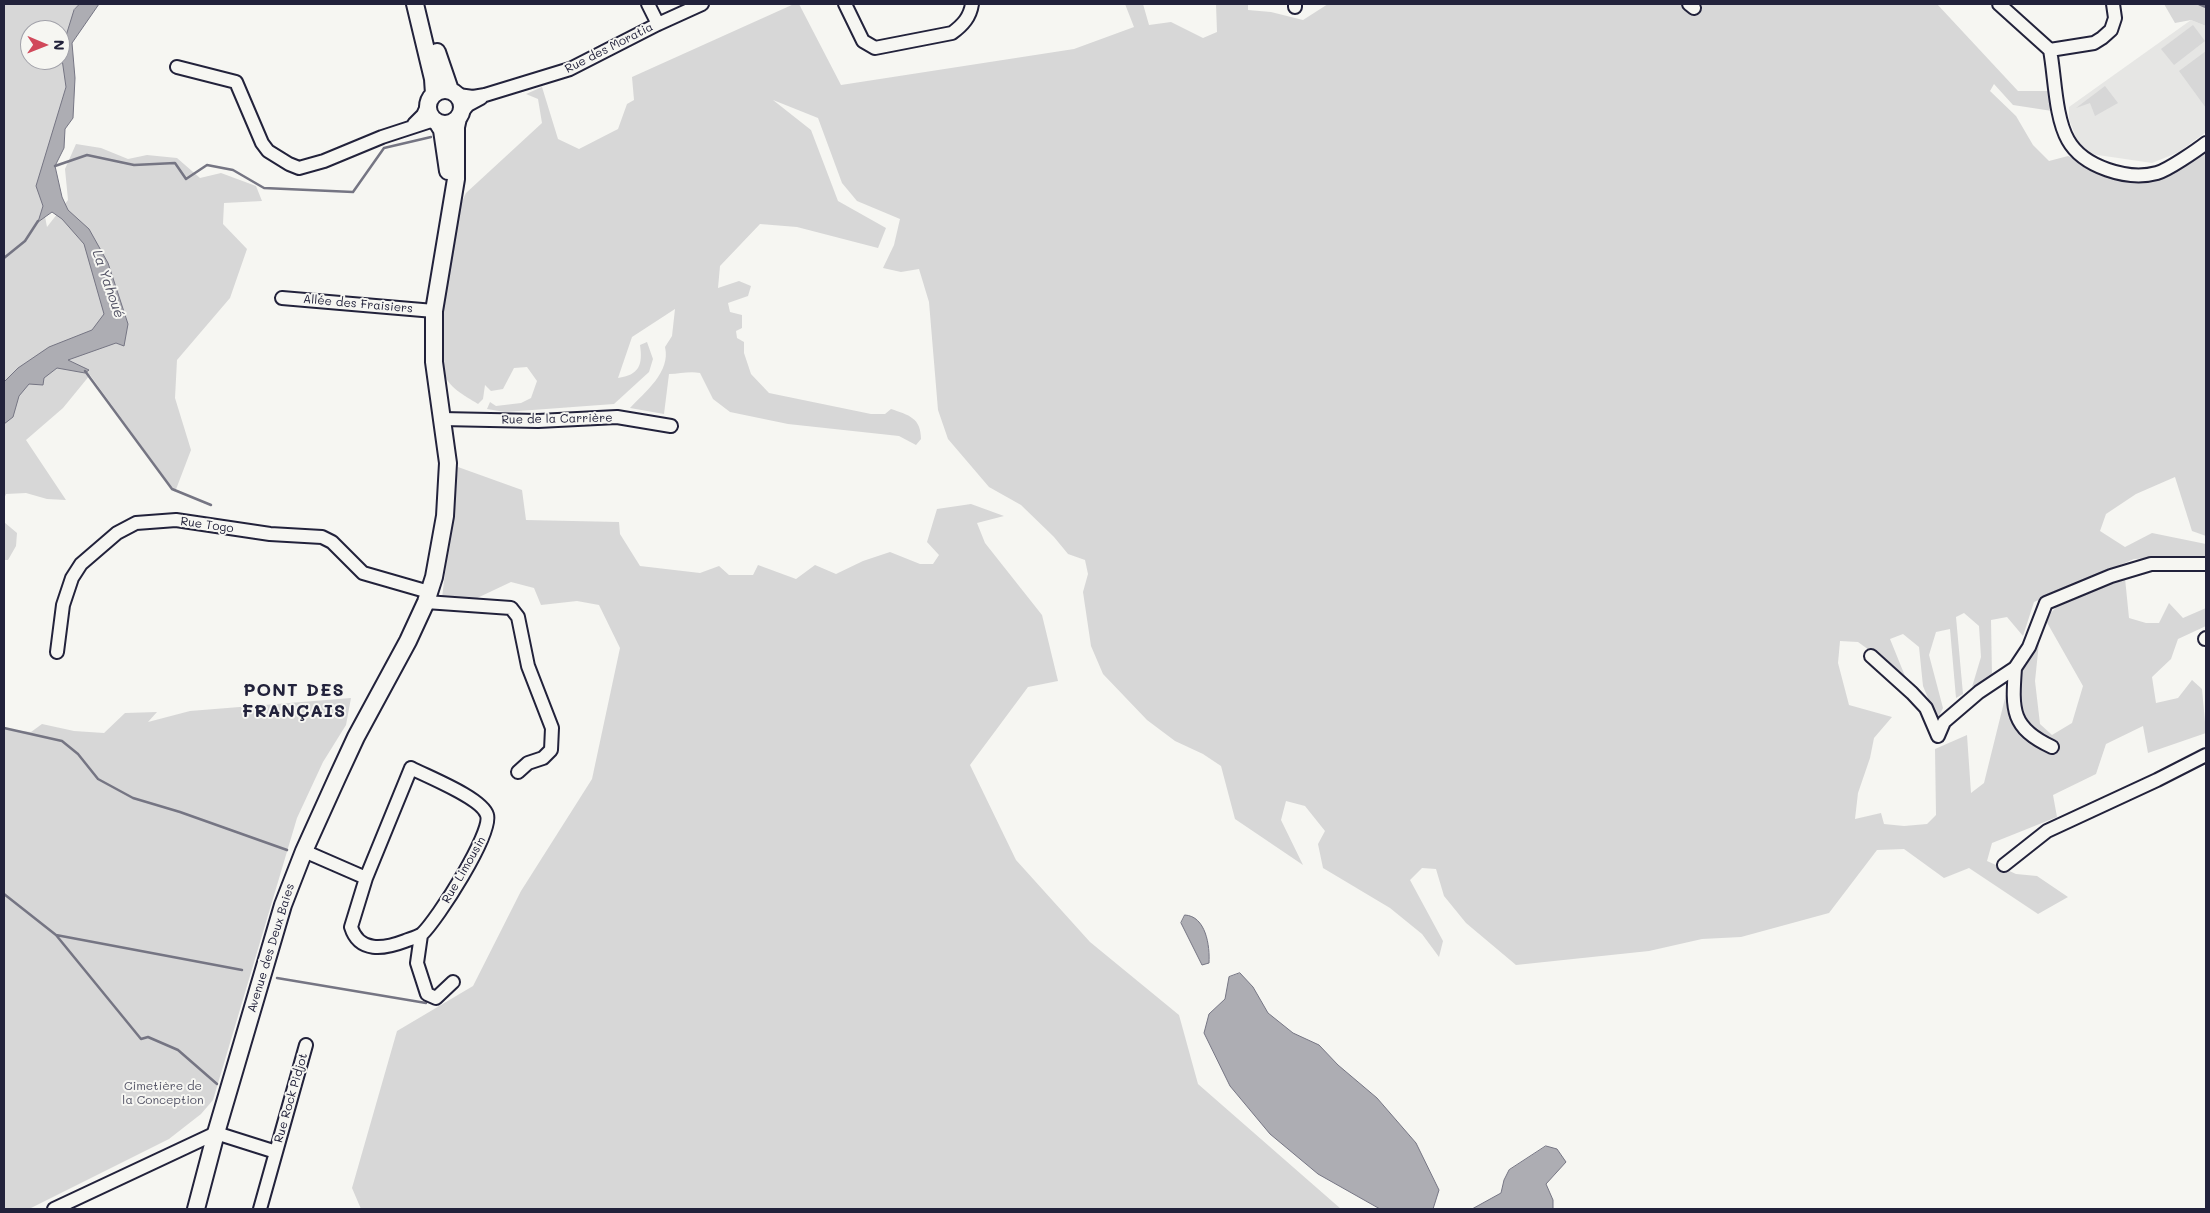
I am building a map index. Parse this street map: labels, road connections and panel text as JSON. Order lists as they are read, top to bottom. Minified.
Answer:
{"streets":{"main road":["Avenue des Deux Baies"],"street":["Rue des Moratia","Allée des Fraisiers","Rue de la Carrière","Rue Togo","Rue Limousin","Rue Rock Pidjot"]},"crossings":[["Rue des Moratia","Avenue des Deux Baies"],["Allée des Fraisiers","Avenue des Deux Baies"],["Rue de la Carrière","Avenue des Deux Baies"],["Rue Togo","Avenue des Deux Baies"],["Avenue des Deux Baies","Rue Rock Pidjot"]],"districts":["PONT DES FRANÇAIS"],"water":["La Yahoué"],"parks":["Cimetière de la Conception"],"north":"right"}
